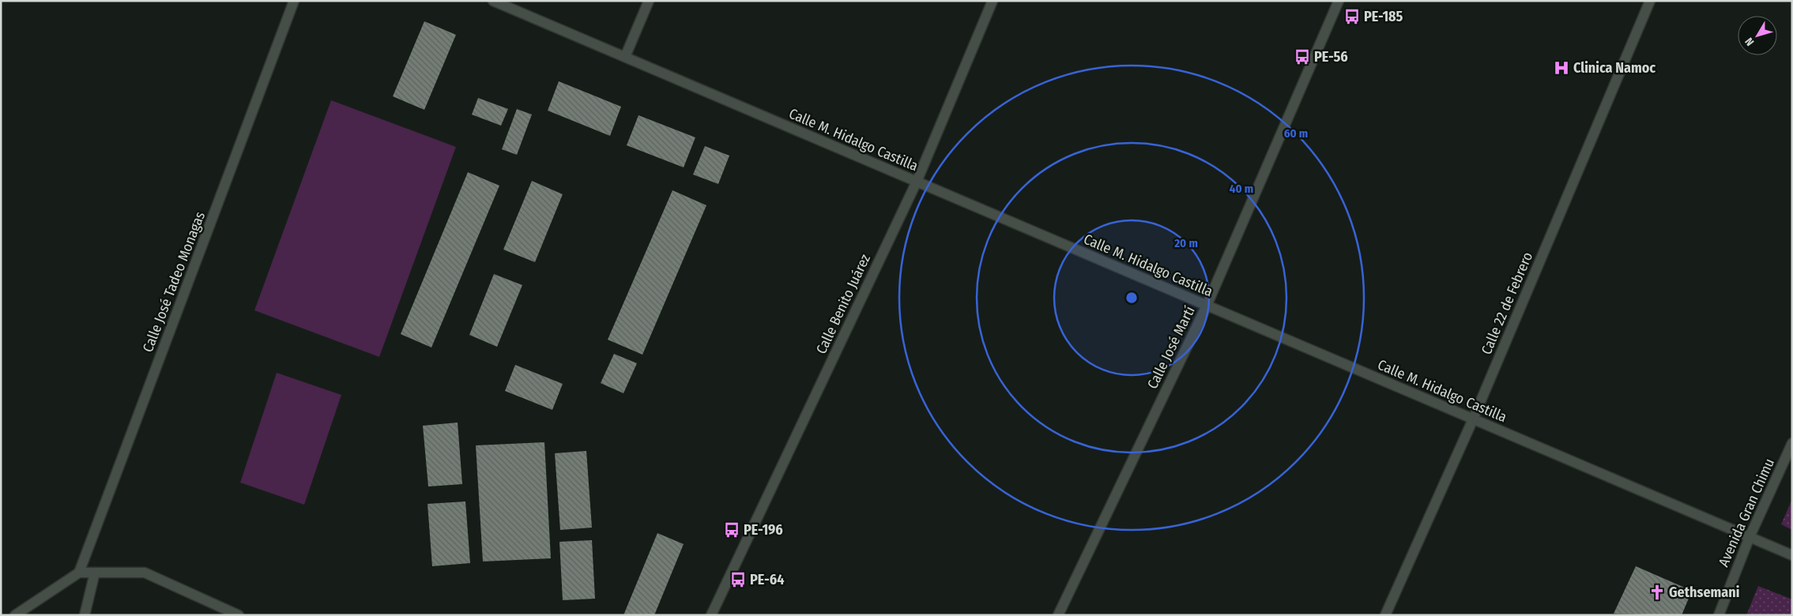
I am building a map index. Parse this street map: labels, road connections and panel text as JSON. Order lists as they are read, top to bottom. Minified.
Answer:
{"streets":{"street":["Calle M. Hidalgo Castilla","Calle José Tadeo Monagas","Calle 22 de Febrero","Calle Benito Juárez","Calle José Martí","Avenida Gran Chimu"]},"crossings":[["Calle M. Hidalgo Castilla","Calle 22 de Febrero"],["Calle M. Hidalgo Castilla","Calle Benito Juárez"],["Calle M. Hidalgo Castilla","Calle José Martí"],["Calle M. Hidalgo Castilla","Avenida Gran Chimu"]],"places":{"bus stop":["PE-185","PE-56","PE-196","PE-64"],"hospital":["Clinica Namoc"],"church":["Gethsemani"]},"north":"bottom left","rings":["60 m","40 m","20 m"]}
